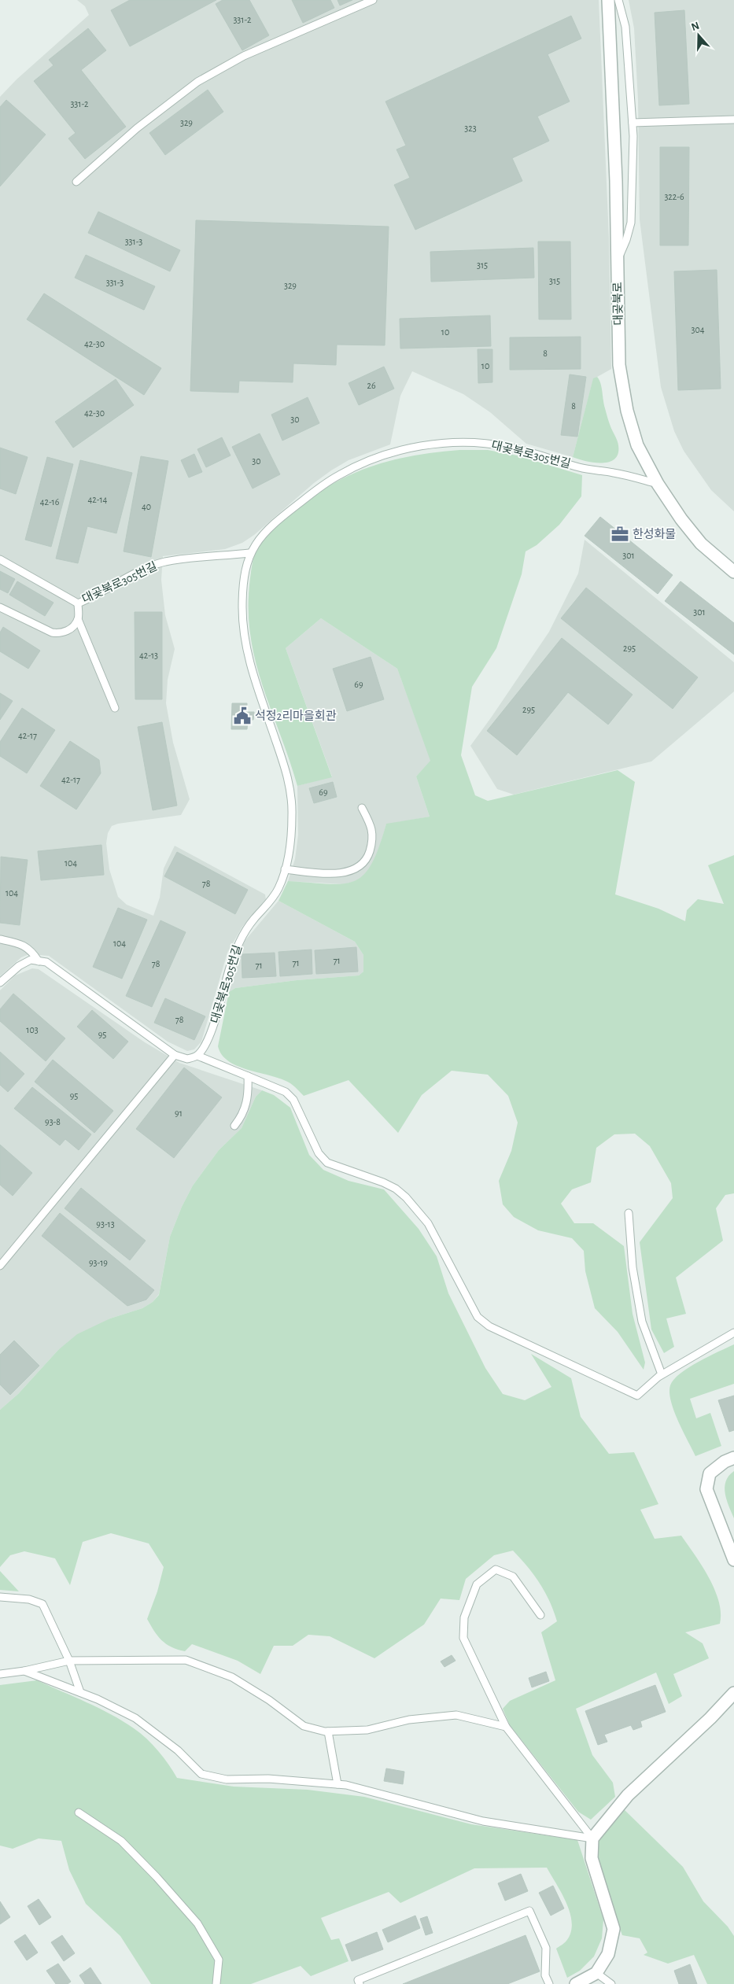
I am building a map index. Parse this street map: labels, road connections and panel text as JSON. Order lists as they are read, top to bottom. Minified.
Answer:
{"streets":{"street":["대곶북로"],"lane":["대곶북로305번길"]},"crossings":[["대곶북로","대곶북로305번길"]],"places":{"office":["한성화물"],"public building":["석정2리마을회관"]},"house_numbers":["331-2","331-2","329","323","322-6","331-3","315","315","331-3","329","304","10","42-30","8","10","26","8","42-30","30","30","42-14","42-16","40","301","301","295","42-13","69","295","42-17","42-17","69","104","78","104","104","71","71","78","71","78","103","95","95","91","93-8","93-13","93-19"],"north":"top"}
